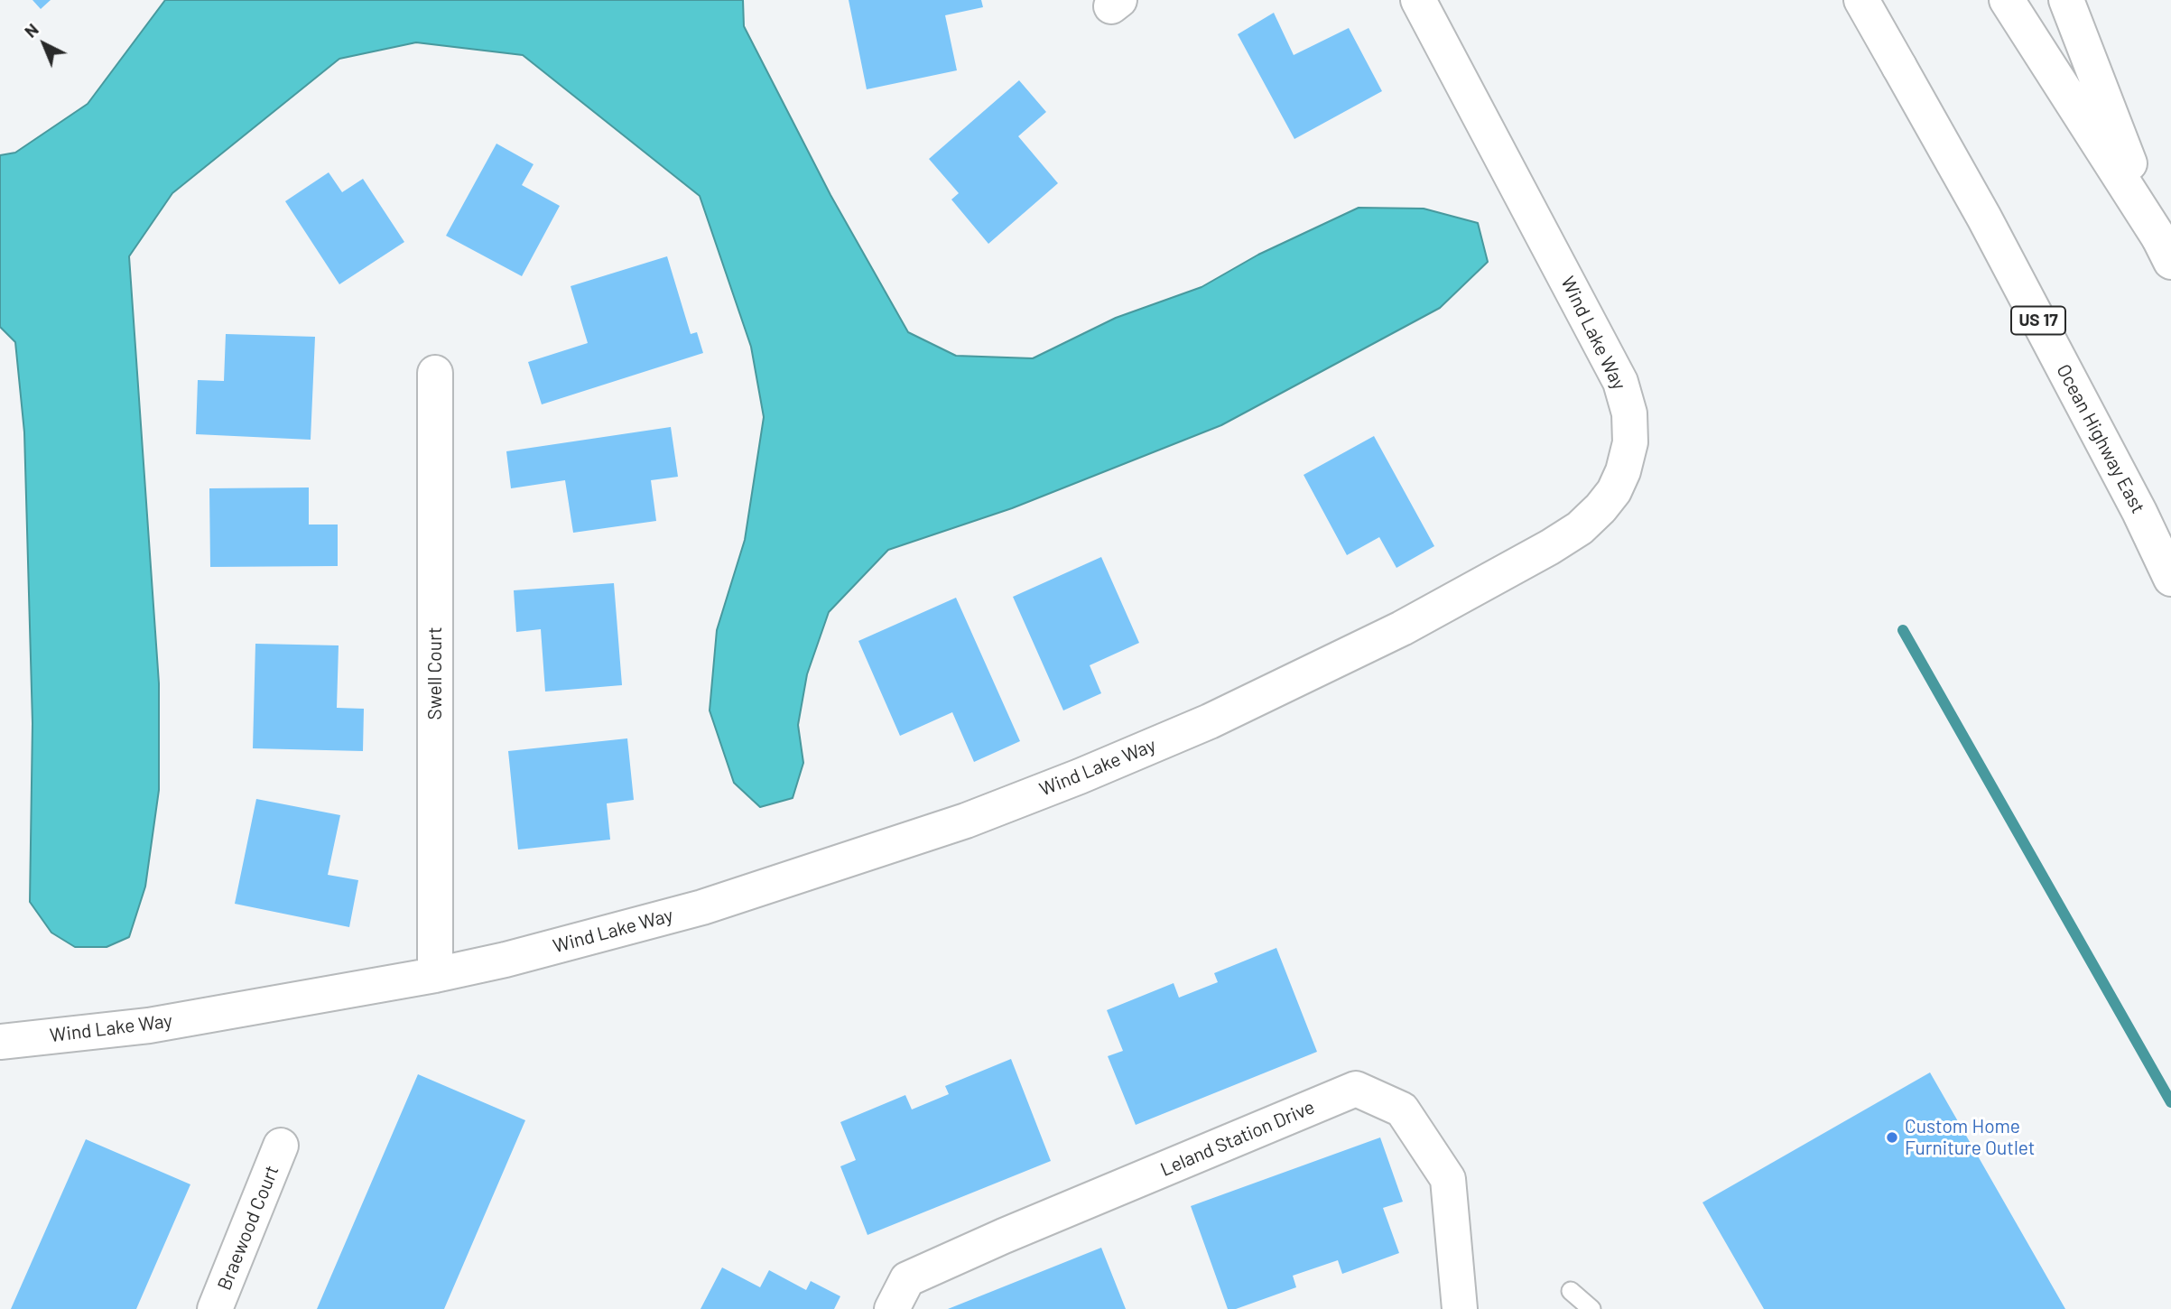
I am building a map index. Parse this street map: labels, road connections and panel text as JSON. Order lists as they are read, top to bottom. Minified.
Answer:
{"streets":{"main road":["US 17","Wind Lake Way","Ocean Highway East","Swell Court","Leland Station Drive","Braewood Court"]},"crossings":[["US 17","Ocean Highway East"],["Wind Lake Way","Swell Court"]],"places":["Custom Home Furniture Outlet"],"north":"top left"}
